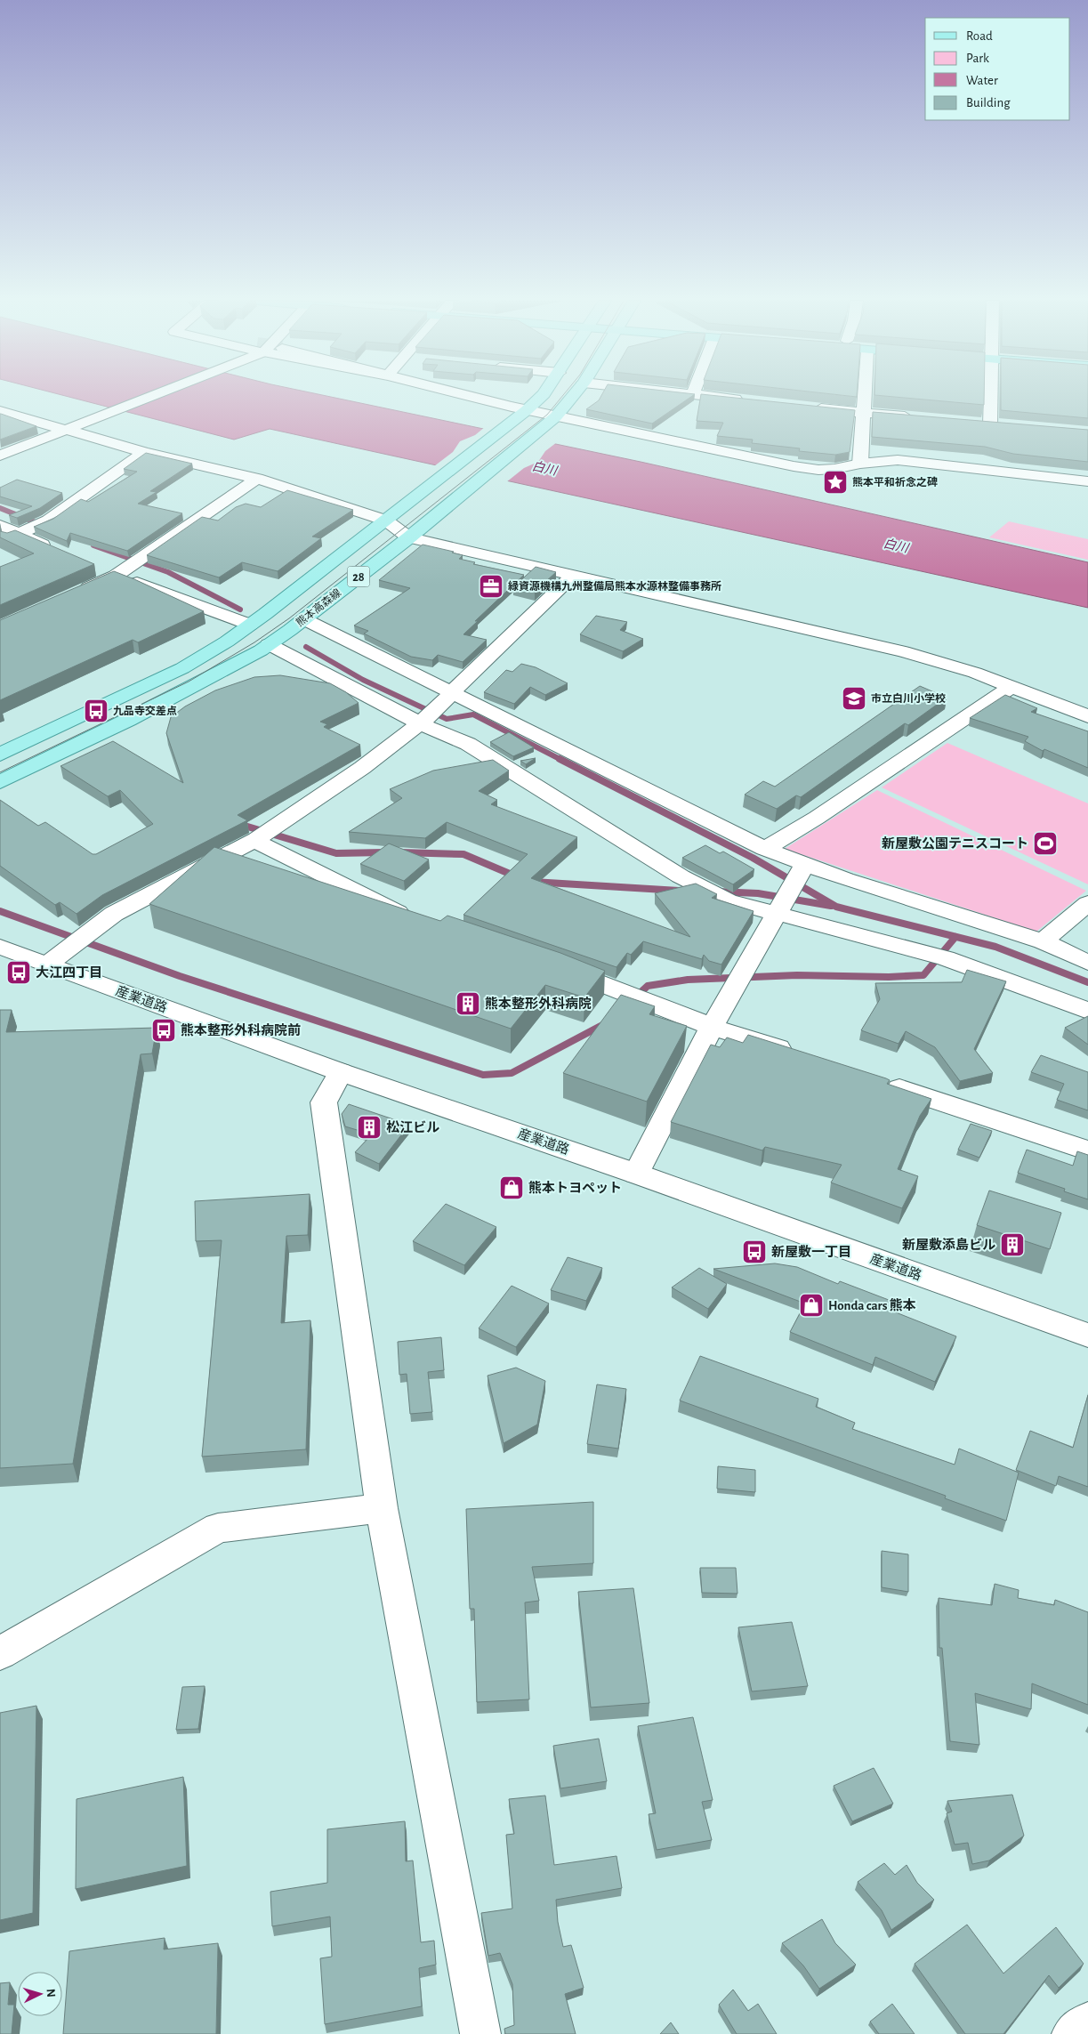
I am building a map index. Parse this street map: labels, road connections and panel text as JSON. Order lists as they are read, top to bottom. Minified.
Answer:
{"streets":{"main road":["28","熊本高森線"],"street":["産業道路"]},"water":["白川"],"places":{"place":["熊本平和祈念之碑"],"office":["緑資源機構九州整備局熊本水源林整備事務所"],"school or university":["市立白川小学校"],"bus stop":["九品寺交差点","大江四丁目","熊本整形外科病院前","新屋敷一丁目"],"sports":["新屋敷公園テニスコート"],"building":["熊本整形外科病院","松江ビル","新屋敷添島ビル"],"shop":["熊本トヨペット","Honda cars 熊本"]},"legend":["Road","Park","Water","Building"],"north":"right"}
